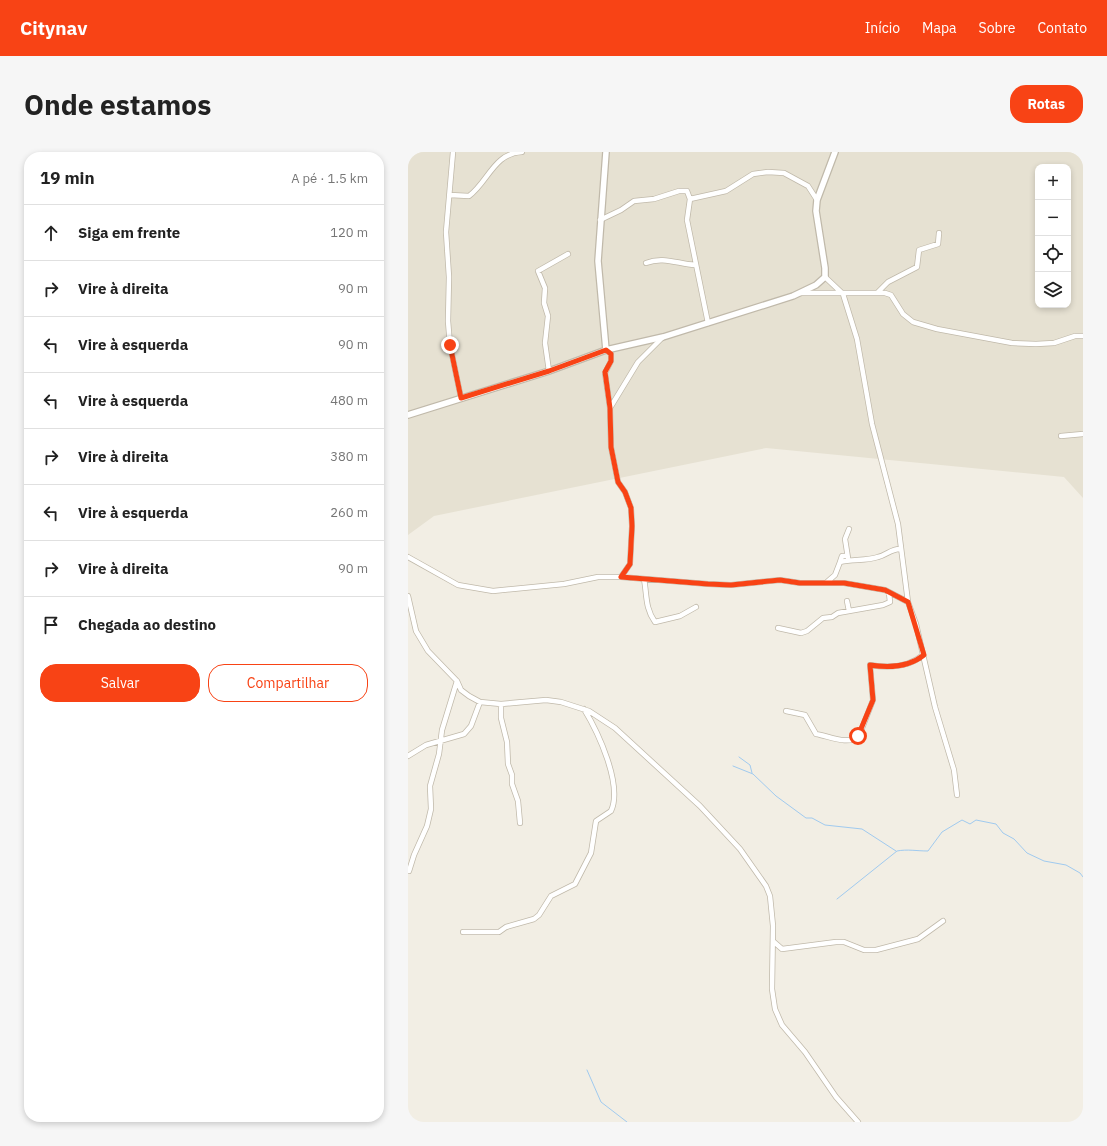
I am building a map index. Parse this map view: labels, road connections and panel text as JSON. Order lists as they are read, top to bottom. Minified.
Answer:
{"page":{"header":"Citynav","nav":["Início","Mapa","Sobre","Contato"],"buttons":["Rotas",["Salvar","Compartilhar"]],"title":"Onde estamos","heading":["19 min","A pé · 1.5 km"],"map_buttons":["+","−"],"list":[["Siga em frente","120 m"],["Vire à direita","90 m"],["Vire à esquerda","90 m"],["Vire à esquerda","480 m"],["Vire à direita","380 m"],["Vire à esquerda","260 m"],["Vire à direita","90 m"],"Chegada ao destino"]}}
